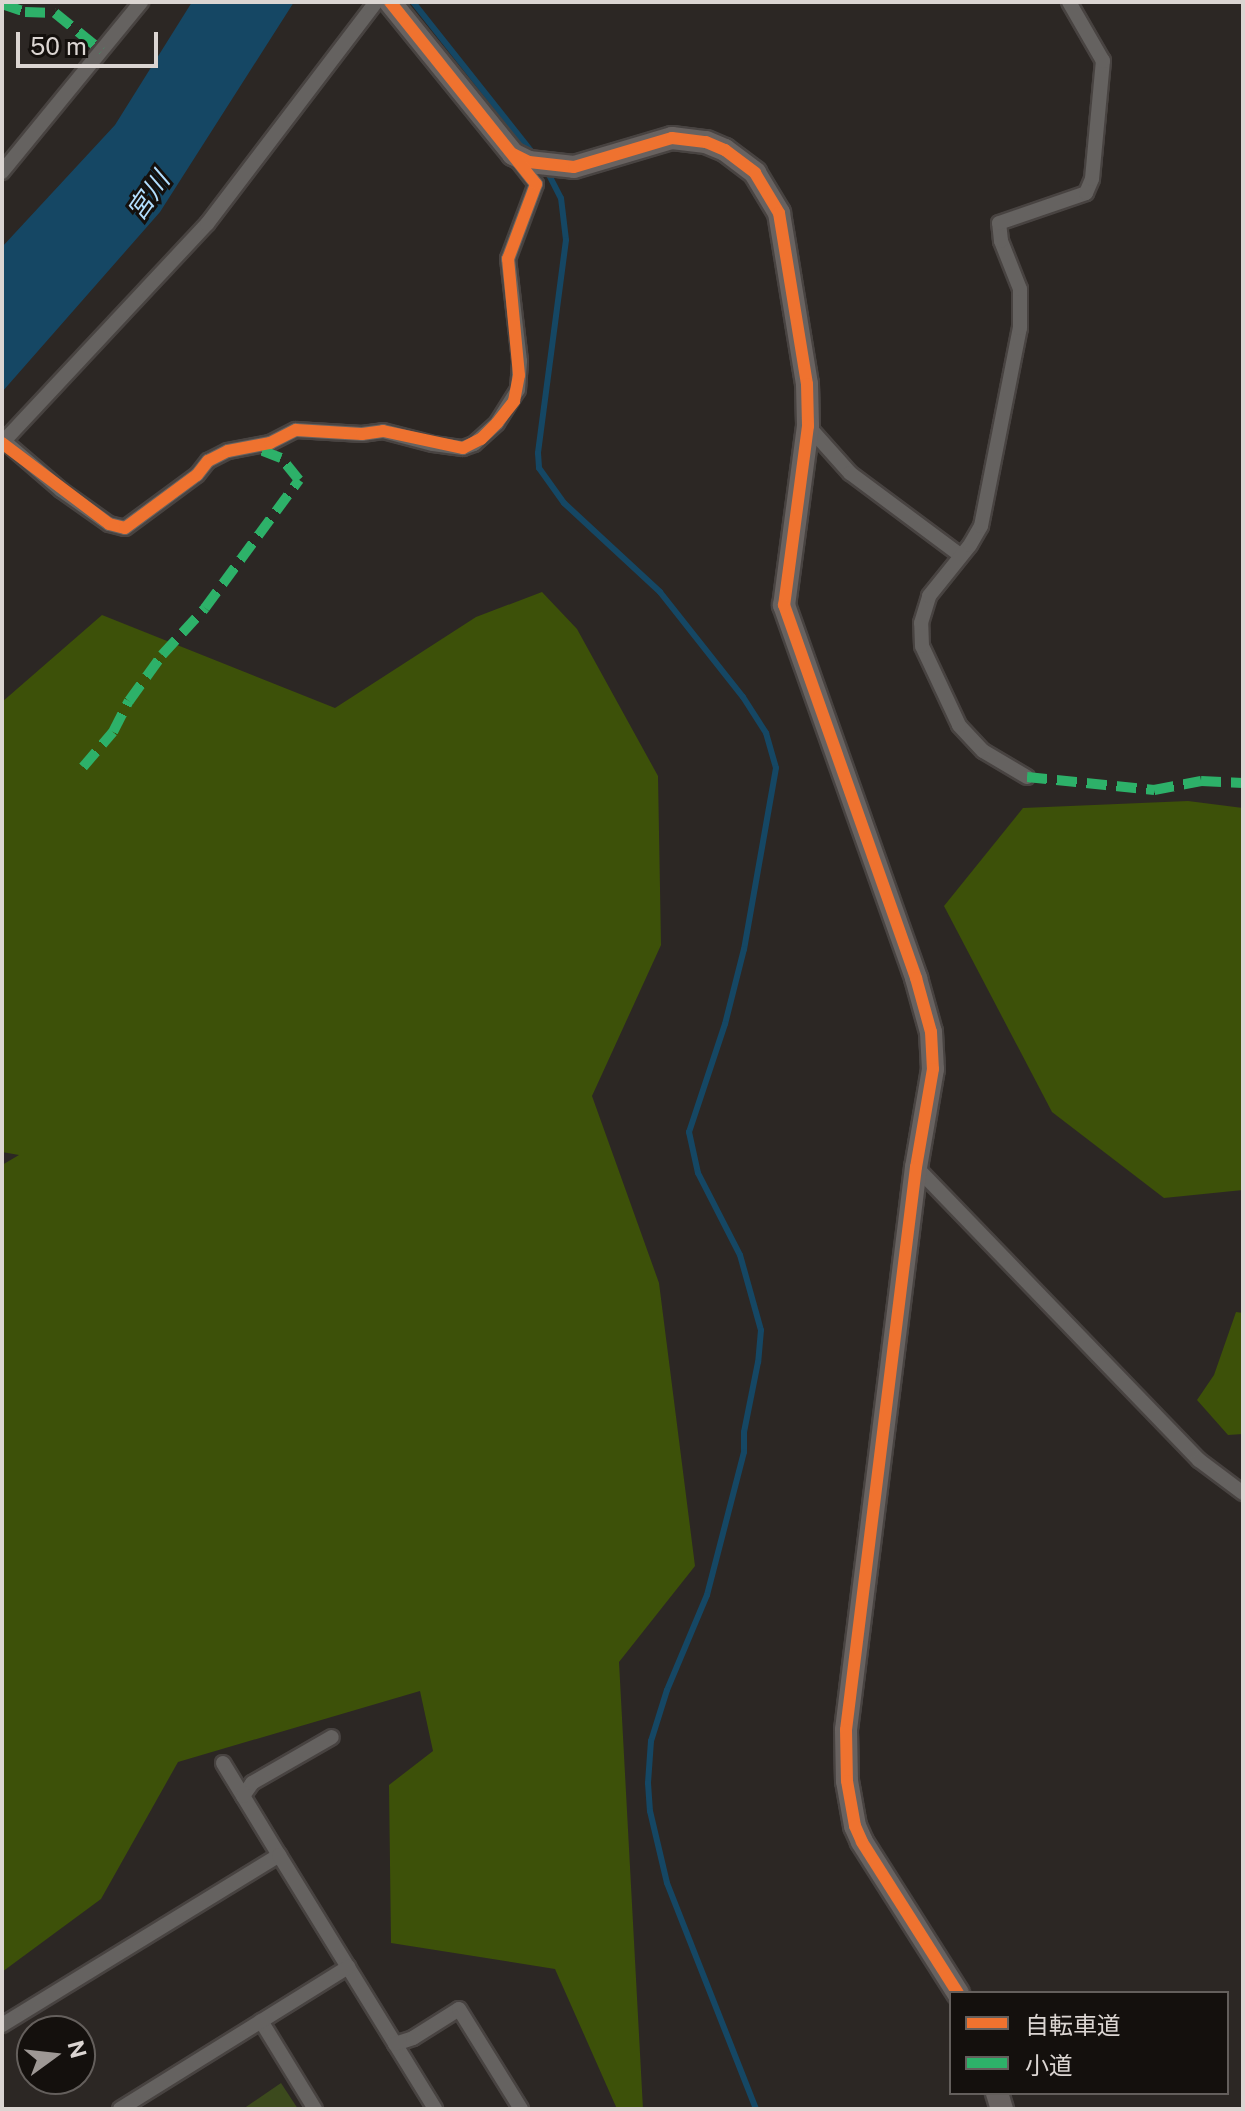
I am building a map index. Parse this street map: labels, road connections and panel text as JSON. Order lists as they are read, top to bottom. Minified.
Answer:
{"water":["宮川"],"legend":["自転車道","小道"],"scale_bar":"50 m","north":"right"}
